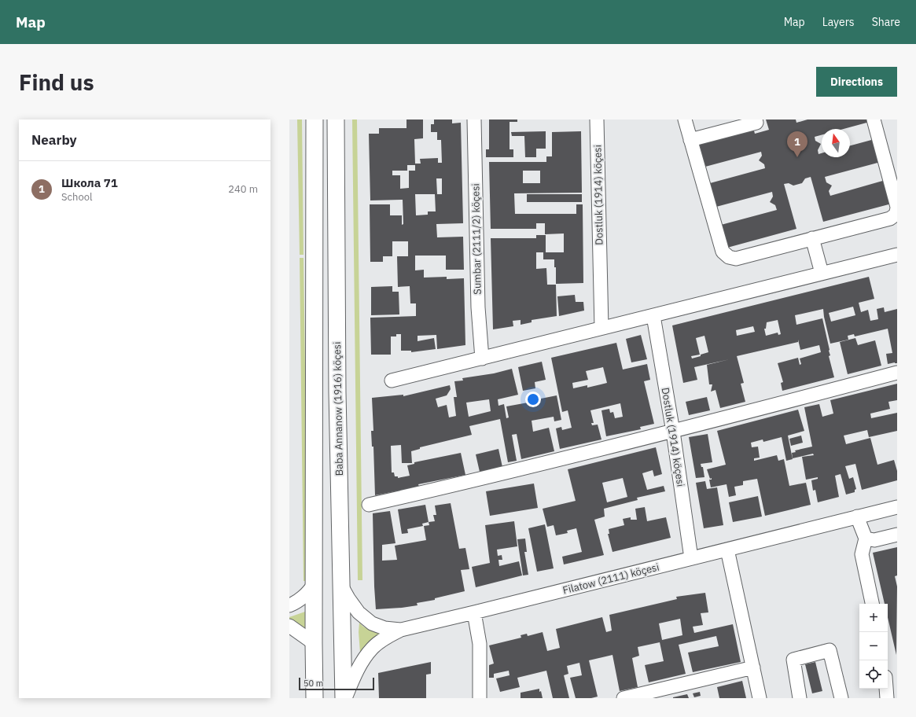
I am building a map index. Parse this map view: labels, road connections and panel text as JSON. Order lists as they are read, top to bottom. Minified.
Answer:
{"streets":{"main road":["Baba Annanow (1916) köçesi"],"street":["Dostluk (1914) köçesi","Sumbar (2111/2) köçesi","Filatow (2111) köçesi"]},"crossings":[["Dostluk (1914) köçesi","Filatow (2111) köçesi"],["Baba Annanow (1916) köçesi","Filatow (2111) köçesi"]],"scale_bar":"50 m","north":"top","page":{"header":"Map","nav":["Map","Layers","Share"],"buttons":"Directions","title":"Find us","heading":"Nearby","pins":"1","list":[{"mark":"1","name":"Школа 71","note":"School","value":"240 m"}],"map_buttons":["+","−"],"scale":"50 m"}}
